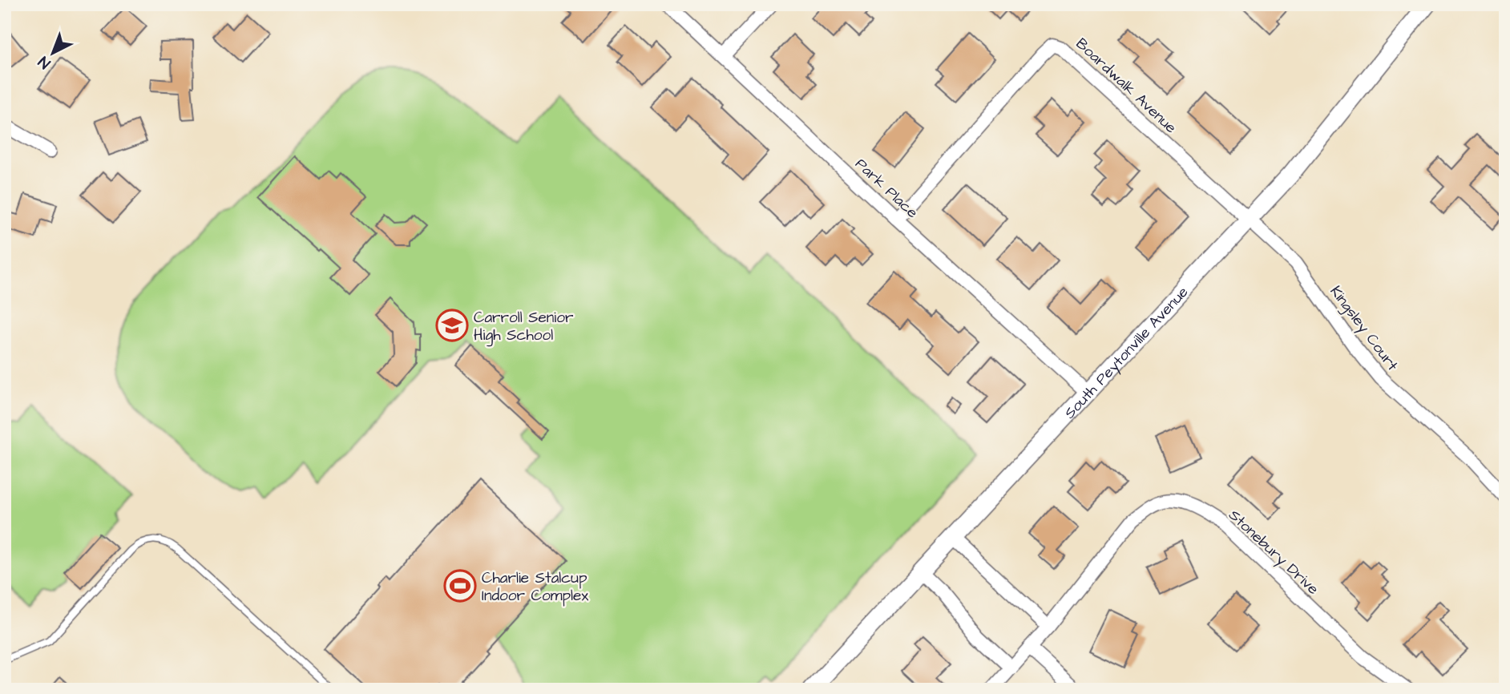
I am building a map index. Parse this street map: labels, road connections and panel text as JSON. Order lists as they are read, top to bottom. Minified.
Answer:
{"streets":{"street":["Boardwalk Avenue","Park Place","Kingsley Court","South Peytonville Avenue","Stonebury Drive"]},"crossings":[["Boardwalk Avenue","Park Place"],["Boardwalk Avenue","Kingsley Court"],["Boardwalk Avenue","South Peytonville Avenue"],["Park Place","South Peytonville Avenue"],["Kingsley Court","South Peytonville Avenue"]],"places":{"school or university":["Carroll Senior High School"],"sports":["Charlie Stalcup Indoor Complex"]},"north":"bottom left"}
